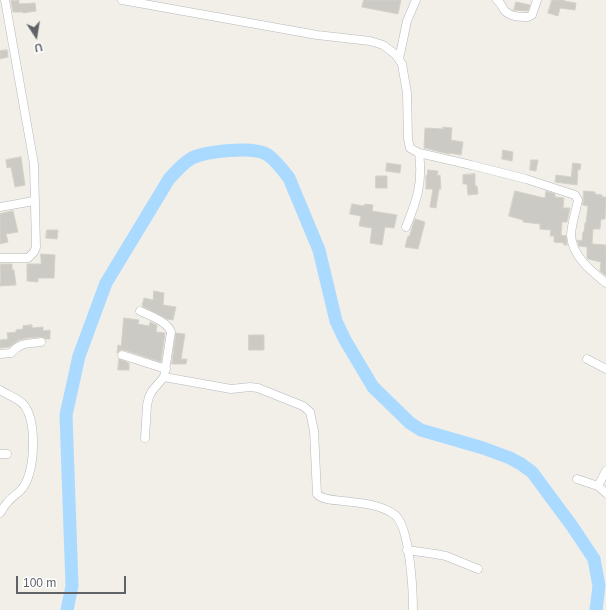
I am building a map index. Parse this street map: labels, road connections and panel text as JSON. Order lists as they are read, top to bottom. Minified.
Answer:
{"scale_bar":"100 m","north":"bottom"}
